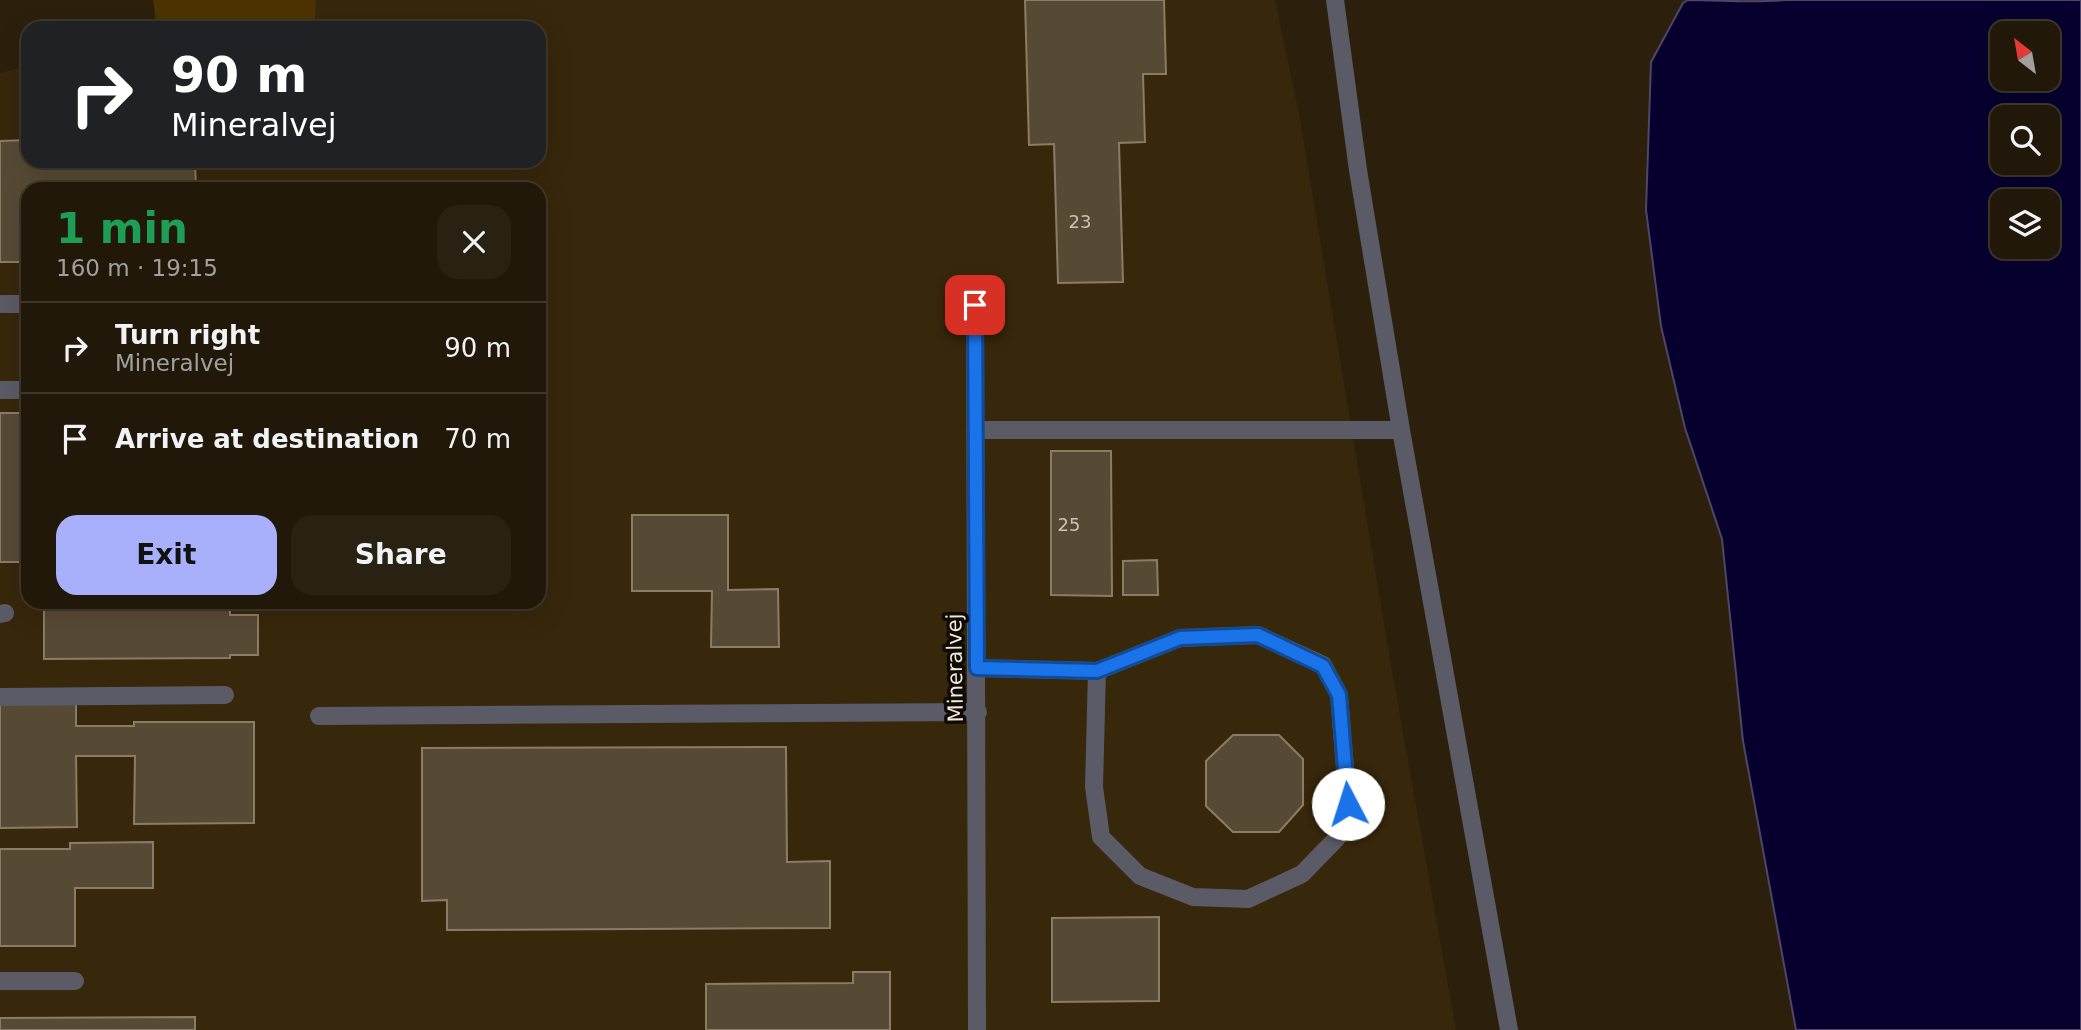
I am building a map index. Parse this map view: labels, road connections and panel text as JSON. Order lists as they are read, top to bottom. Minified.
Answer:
{"streets":{"street":["Mineralvej"]},"house_numbers":["23","25"],"north":"top left","page":{"turn":["90 m","Mineralvej"],"heading":["1 min","160 m · 19:15"],"list":[{"name":"Turn right","note":"Mineralvej","value":"90 m"},{"name":"Arrive at destination","value":"70 m"}],"buttons":["Exit","Share"]}}
